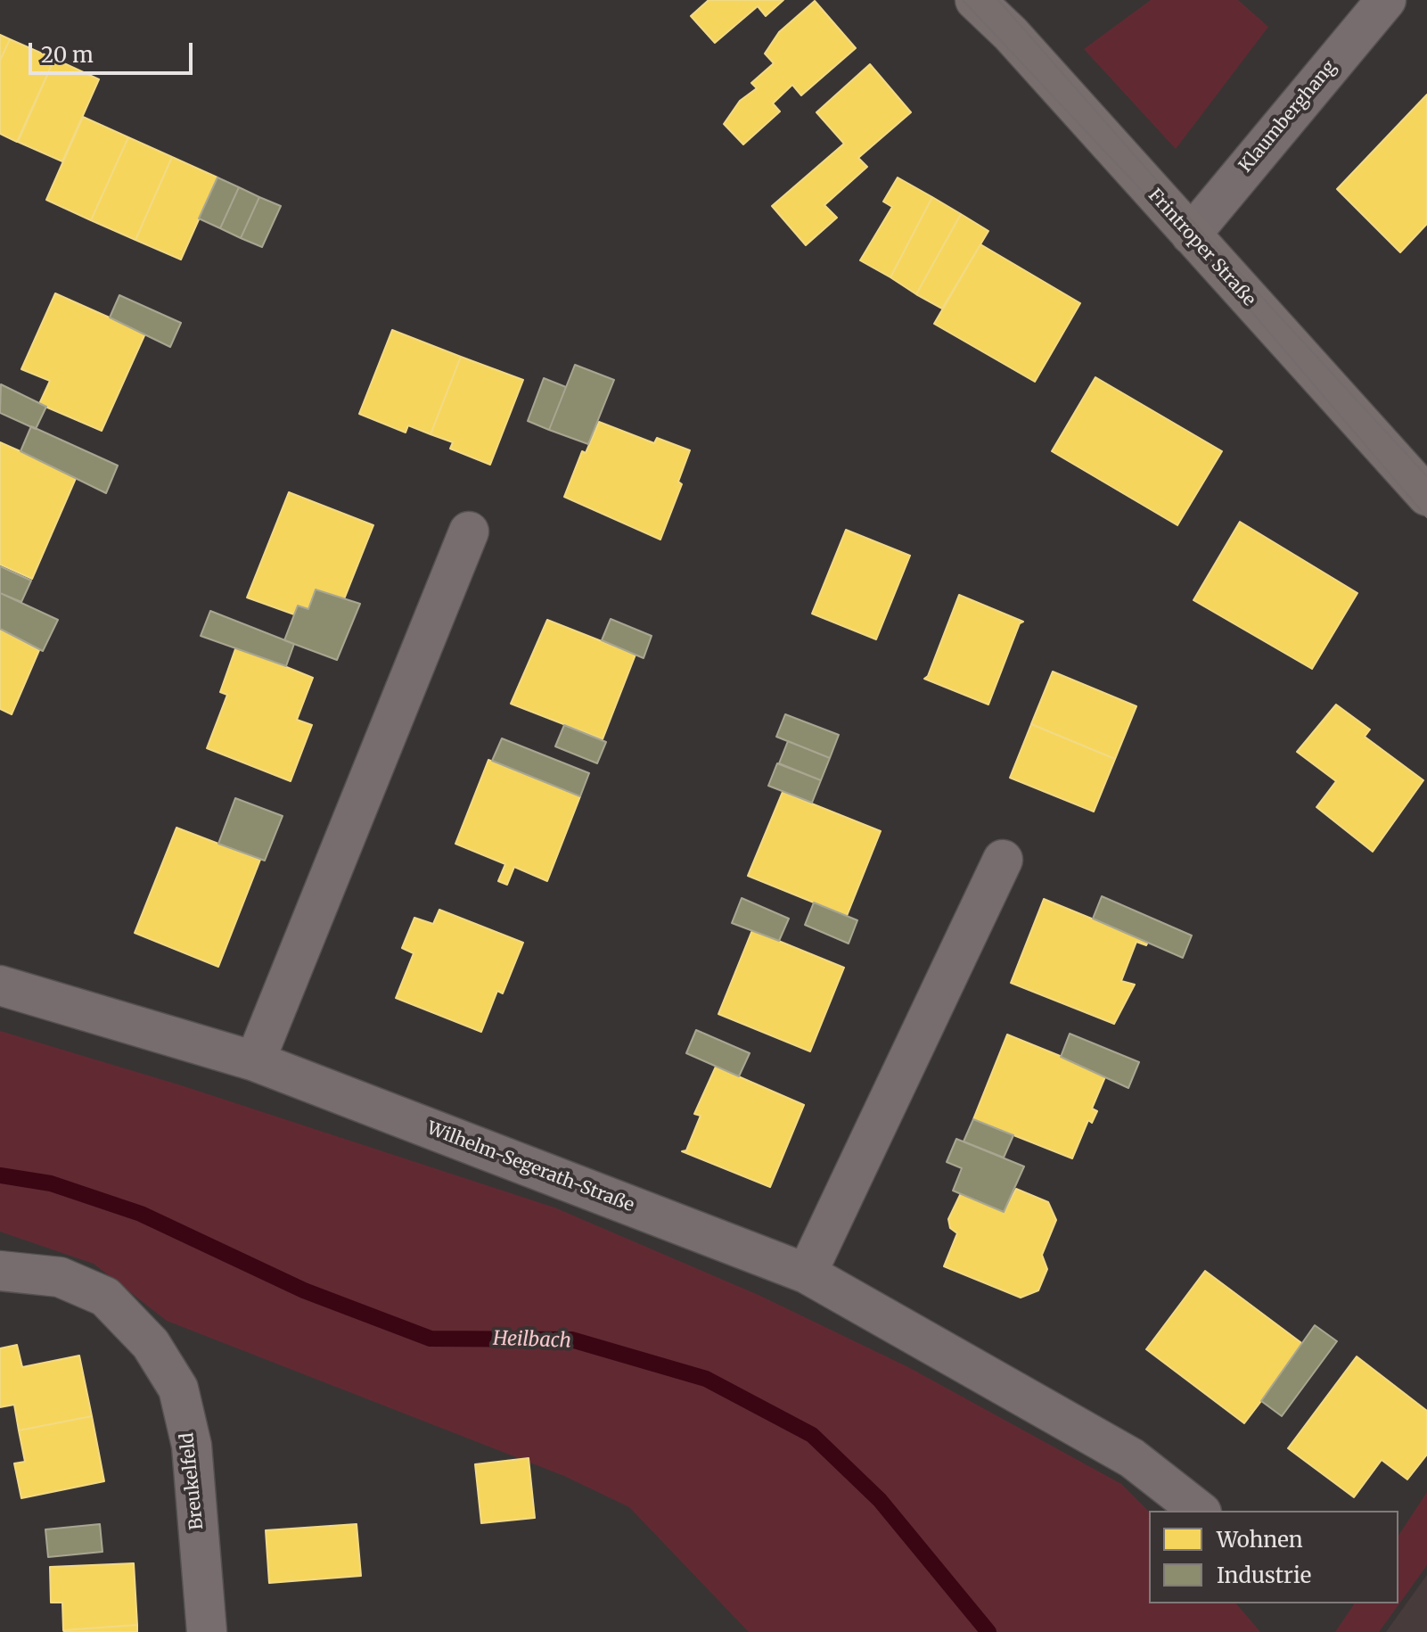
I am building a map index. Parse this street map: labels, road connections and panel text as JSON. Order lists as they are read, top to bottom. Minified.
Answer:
{"streets":{"main road":["Frintroper Straße"],"street":["Klaumberghang","Wilhelm-Segerath-Straße","Breukelfeld"]},"crossings":[["Klaumberghang","Frintroper Straße"]],"water":["Heilbach"],"legend":["Wohnen","Industrie"],"scale_bar":"20 m"}
